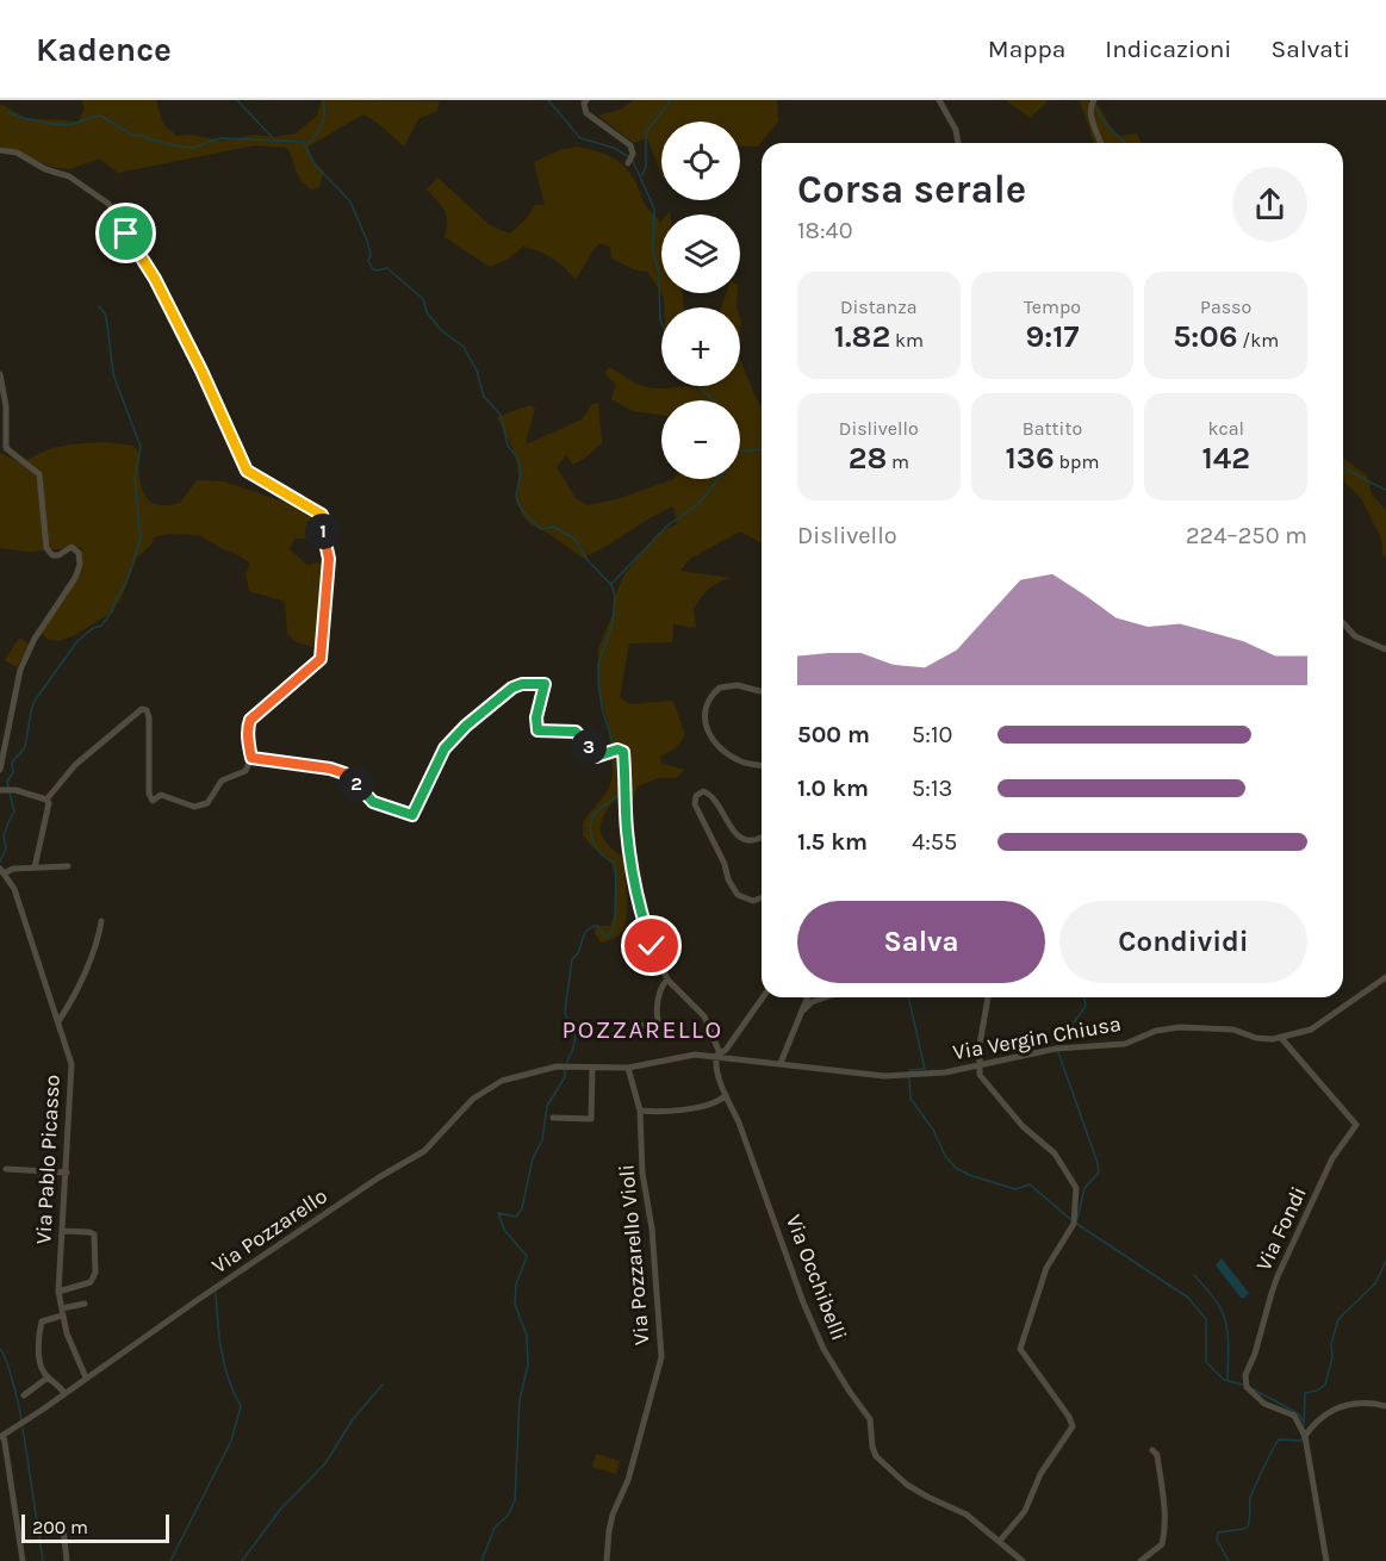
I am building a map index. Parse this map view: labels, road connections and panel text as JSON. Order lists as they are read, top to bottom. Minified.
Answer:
{"streets":{"street":["Via Vergin Chiusa","Via Pablo Picasso","Via Fondi","Via Pozzarello","Via Pozzarello Violi","Via Occhibelli"]},"crossings":[["Via Vergin Chiusa","Via Fondi"],["Via Vergin Chiusa","Via Pozzarello"],["Via Vergin Chiusa","Via Pozzarello Violi"],["Via Vergin Chiusa","Via Occhibelli"],["Via Pablo Picasso","Via Pozzarello"],["Via Pozzarello","Via Pozzarello Violi"]],"districts":["POZZARELLO"],"scale_bar":"200 m","page":{"header":"Kadence","nav":["Mappa","Indicazioni","Salvati"],"map_buttons":["+","−"],"heading":["Corsa serale","18:40"],"stats":[["Distanza","1.82 km"],["Tempo","9:17"],["Passo","5:06 /km"],["Dislivello","28 m"],["Battito","136 bpm"],["kcal","142"]],"chart":["Dislivello","224–250 m"],"pins":["1","3","2"],"list":[{"name":"500 m","note":"5:10"},{"name":"1.0 km","note":"5:13"},{"name":"1.5 km","note":"4:55"}],"buttons":["Salva","Condividi"],"scale":"200 m"}}
